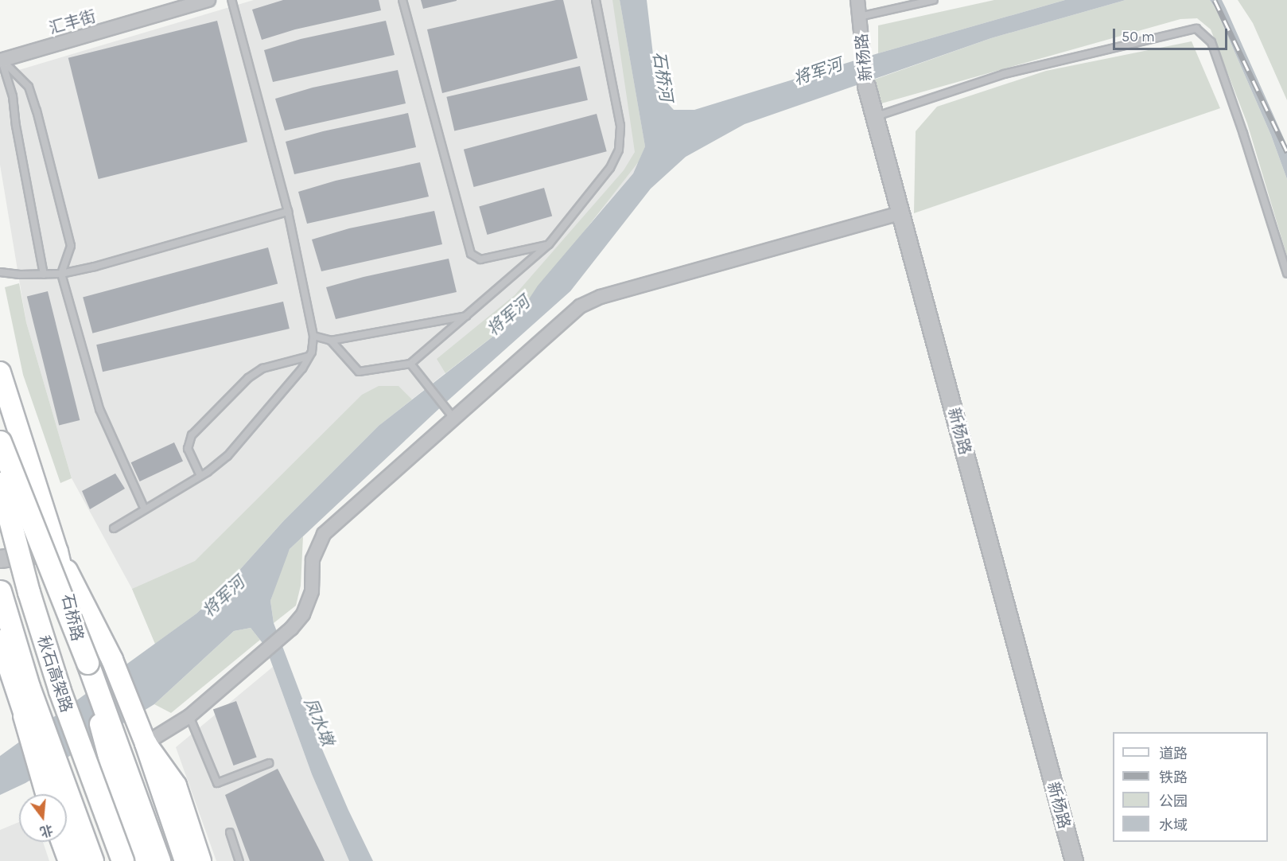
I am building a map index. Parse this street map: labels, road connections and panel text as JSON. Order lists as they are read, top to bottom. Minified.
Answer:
{"streets":{"highway":["秋石高架路"],"main road":["石桥路"],"street":["汇丰街","新杨路"]},"water":["将军河","石桥河","凤水墩"],"legend":["道路","铁路","公园","水域"],"scale_bar":"50 m","north":"bottom"}
